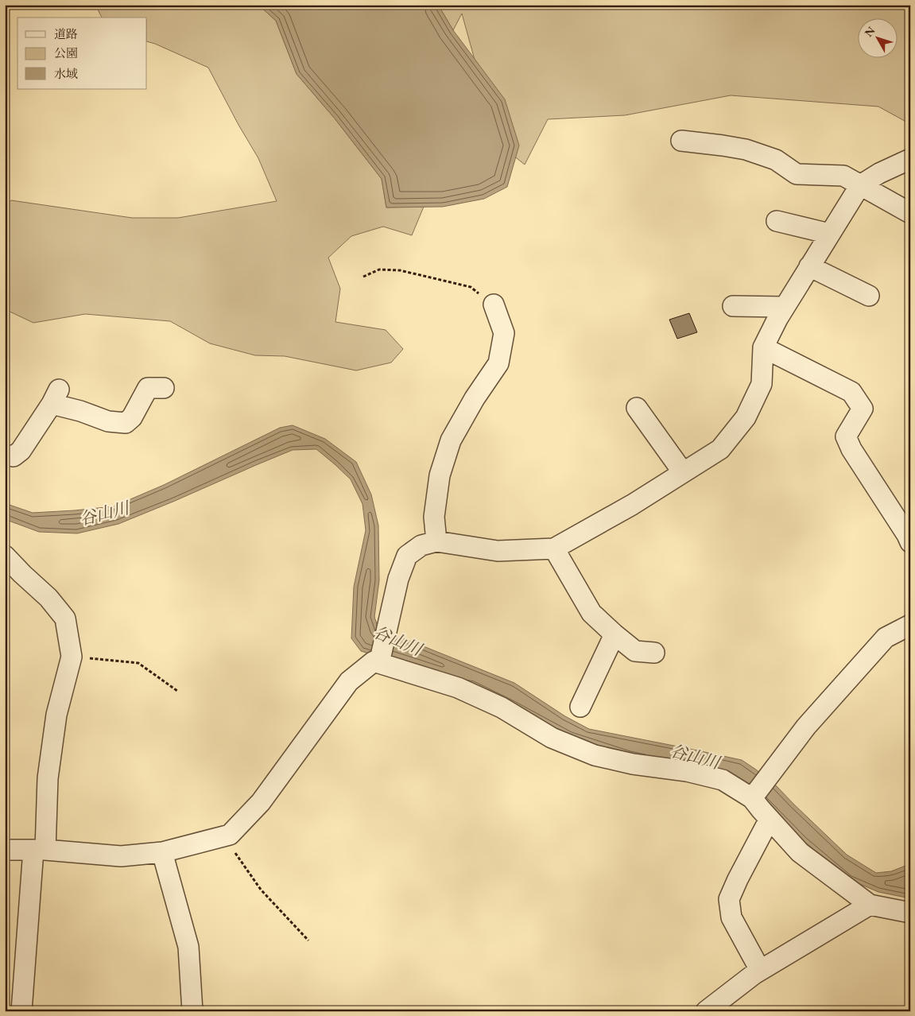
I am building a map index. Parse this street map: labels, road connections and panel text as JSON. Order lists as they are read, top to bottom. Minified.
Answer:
{"water":["谷山川"],"legend":["道路","公園","水域"],"north":"top left"}
